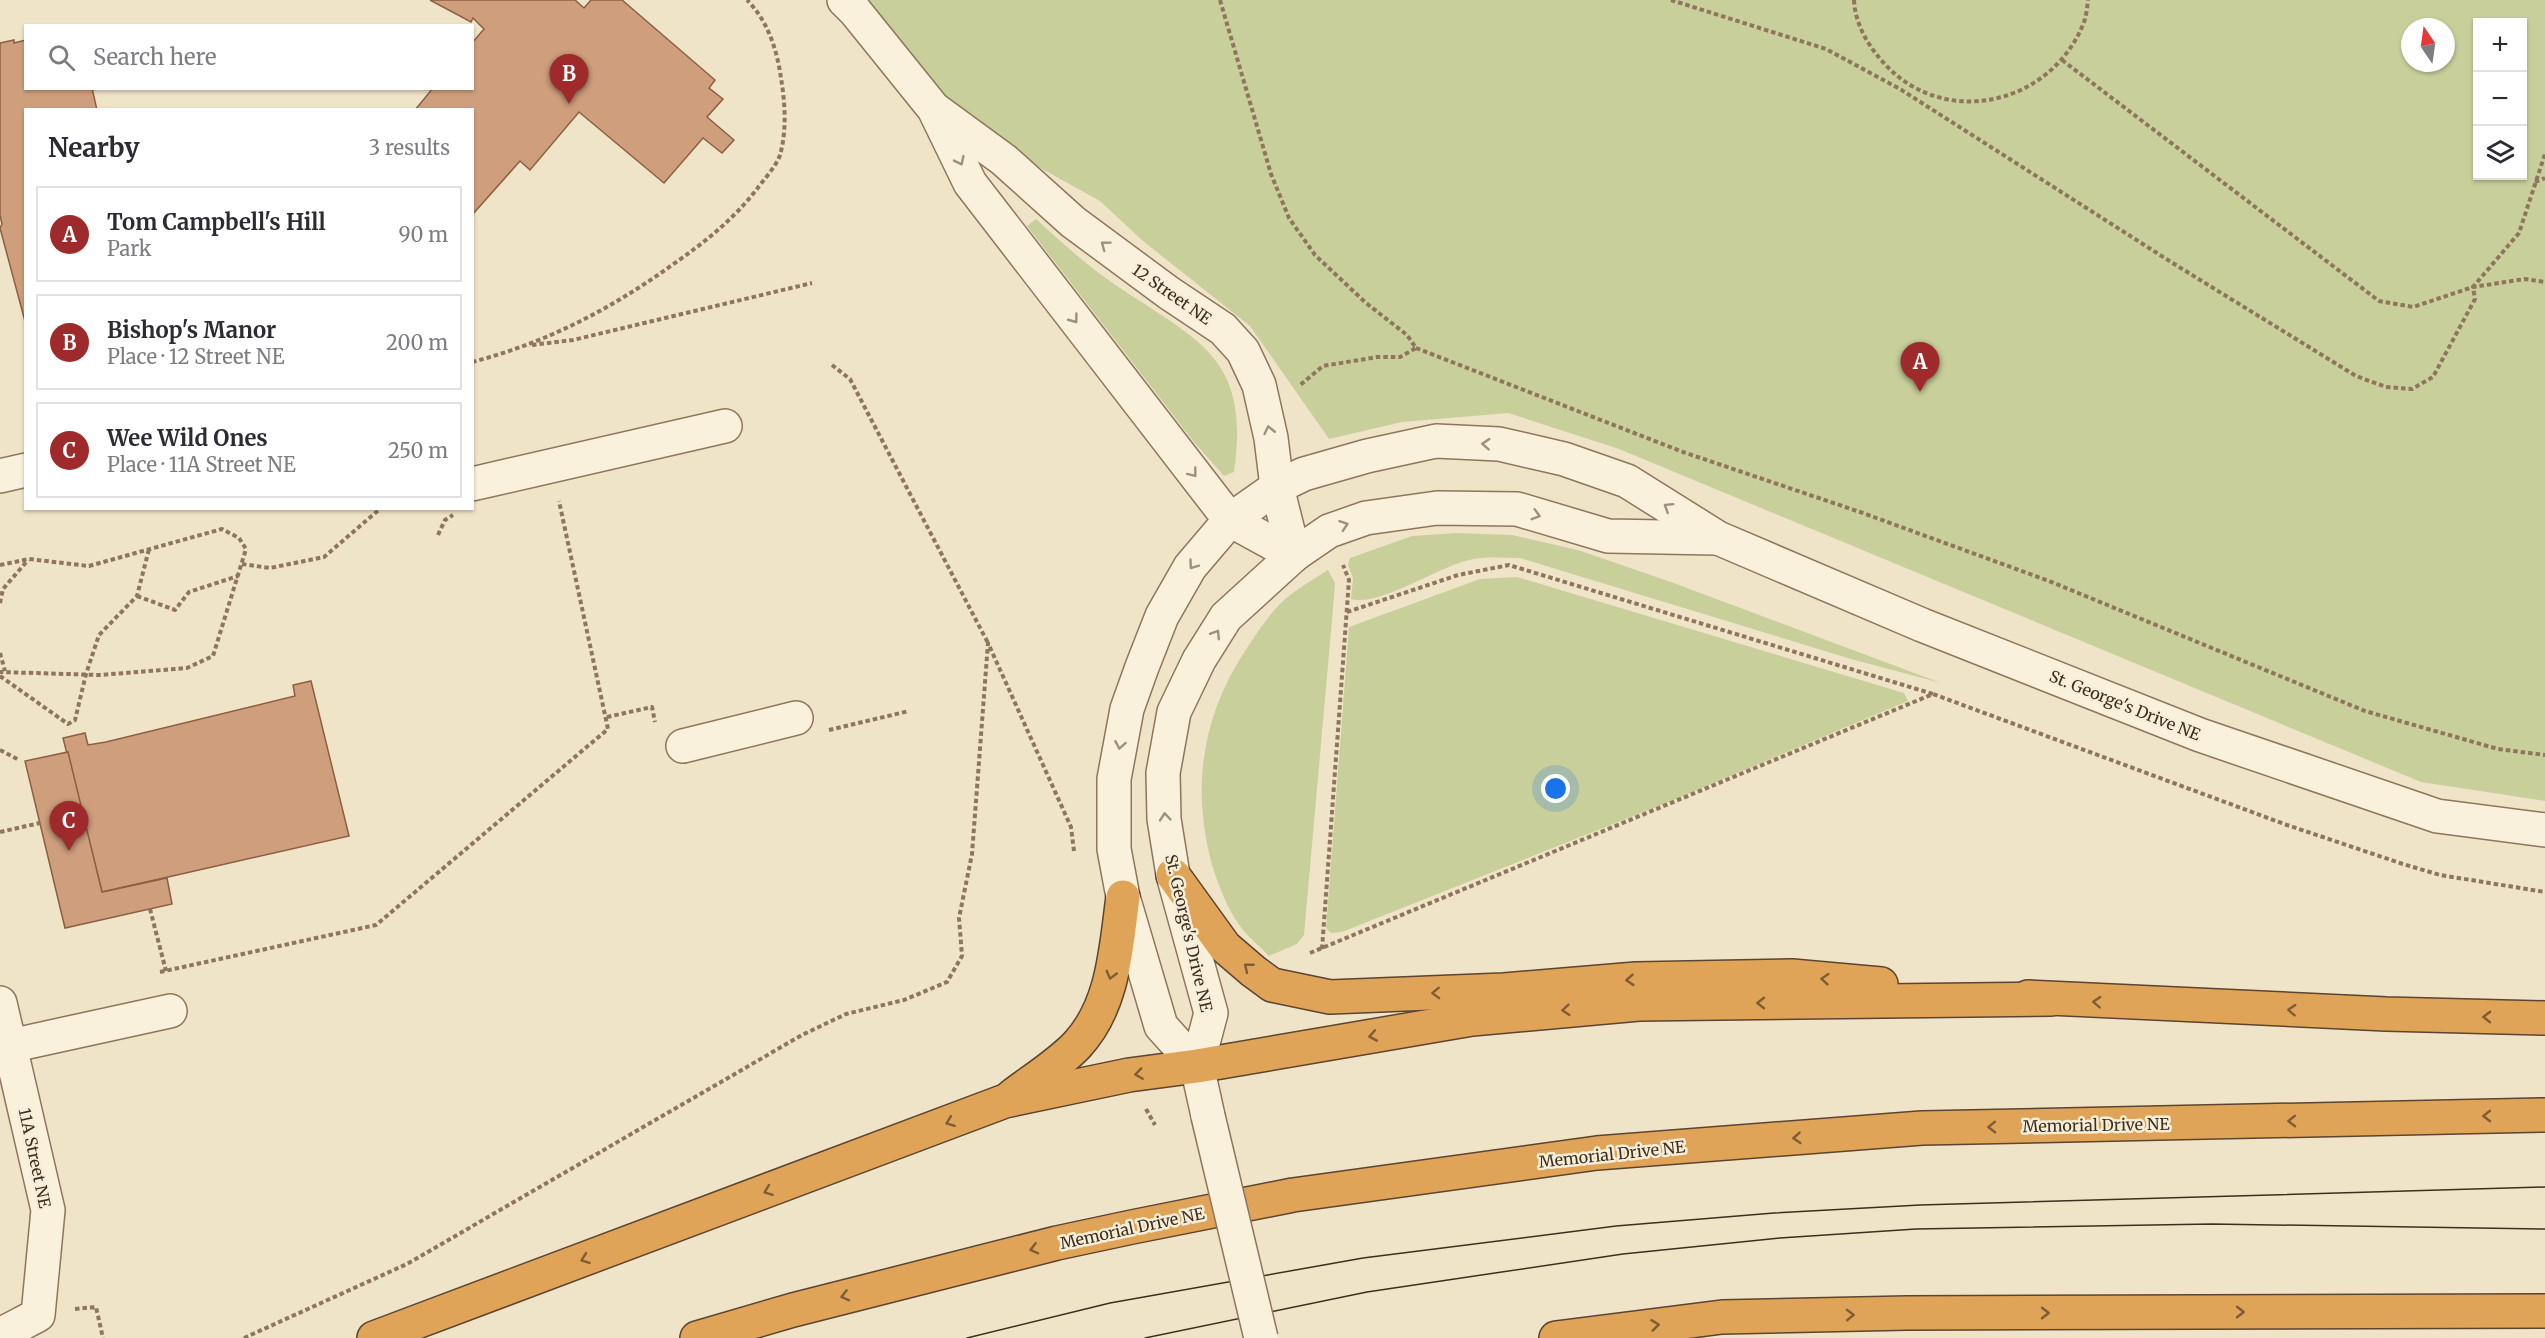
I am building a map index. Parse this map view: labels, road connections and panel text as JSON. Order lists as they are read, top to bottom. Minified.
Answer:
{"streets":{"highway":["Memorial Drive NE"],"street":["12 Street NE","St. George's Drive NE","11A Street NE"]},"crossings":[["12 Street NE","St. George's Drive NE"]],"north":"top","page":{"map_buttons":["+","−"],"search":"Search here","pins":["B","A","C"],"heading":["Nearby","3 results"],"list":[{"mark":"A","name":"Tom Campbell's Hill","note":"Park","value":"90 m"},{"mark":"B","name":"Bishop's Manor","note":"Place · 12 Street NE","value":"200 m"},{"mark":"C","name":"Wee Wild Ones","note":"Place · 11A Street NE","value":"250 m"}]}}
